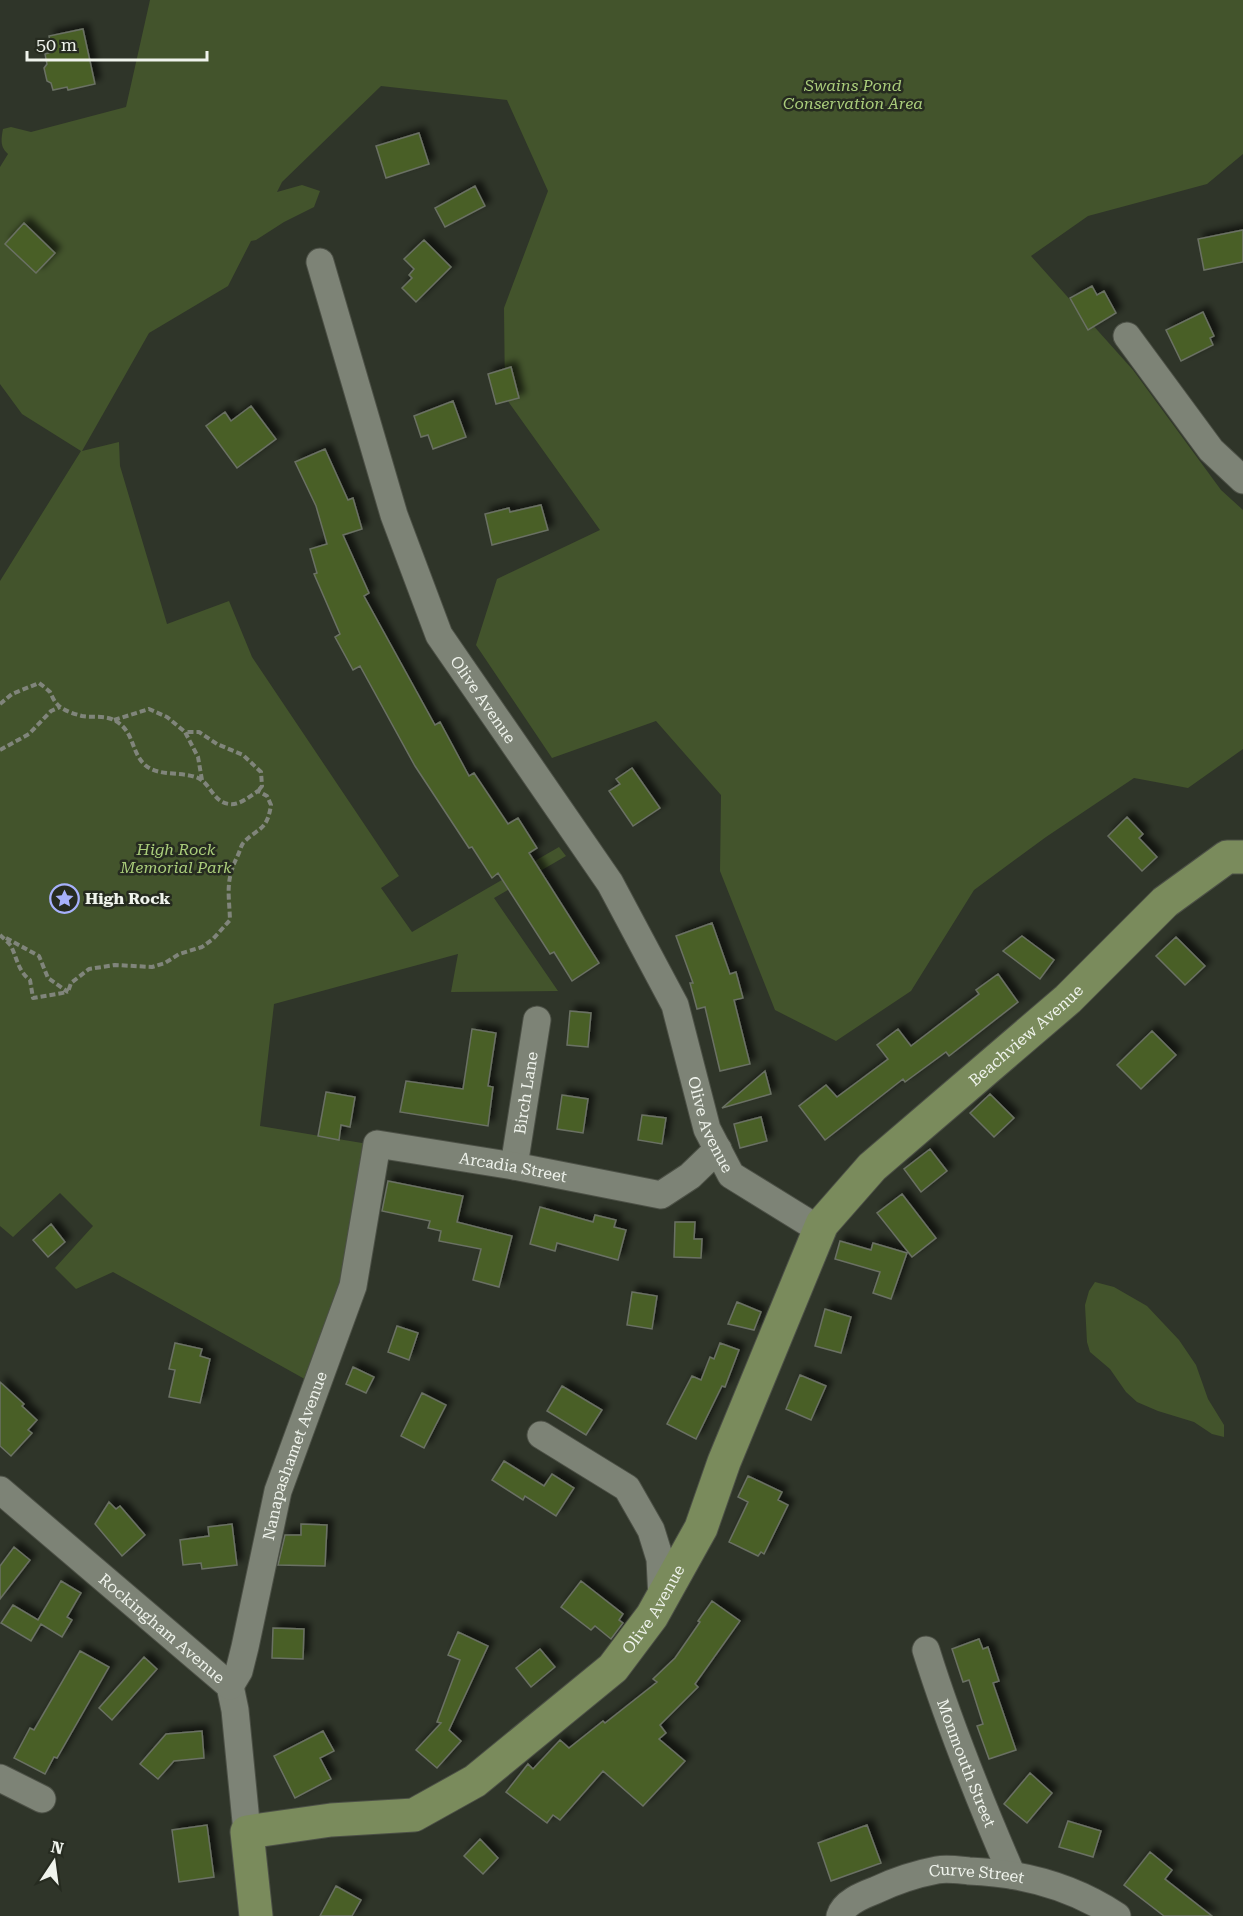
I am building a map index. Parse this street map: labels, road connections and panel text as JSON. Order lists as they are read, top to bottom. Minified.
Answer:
{"streets":{"street":["Olive Avenue","Beachview Avenue","Birch Lane","Arcadia Street","Nanapashamet Avenue","Rockingham Avenue","Monmouth Street","Curve Street"]},"crossings":[["Olive Avenue","Beachview Avenue"],["Olive Avenue","Arcadia Street"],["Olive Avenue","Rockingham Avenue"],["Birch Lane","Arcadia Street"],["Arcadia Street","Nanapashamet Avenue"],["Nanapashamet Avenue","Rockingham Avenue"],["Monmouth Street","Curve Street"]],"parks":["Swains Pond Conservation Area","High Rock Memorial Park"],"places":{"place":["High Rock"]},"scale_bar":"50 m","north":"top"}
